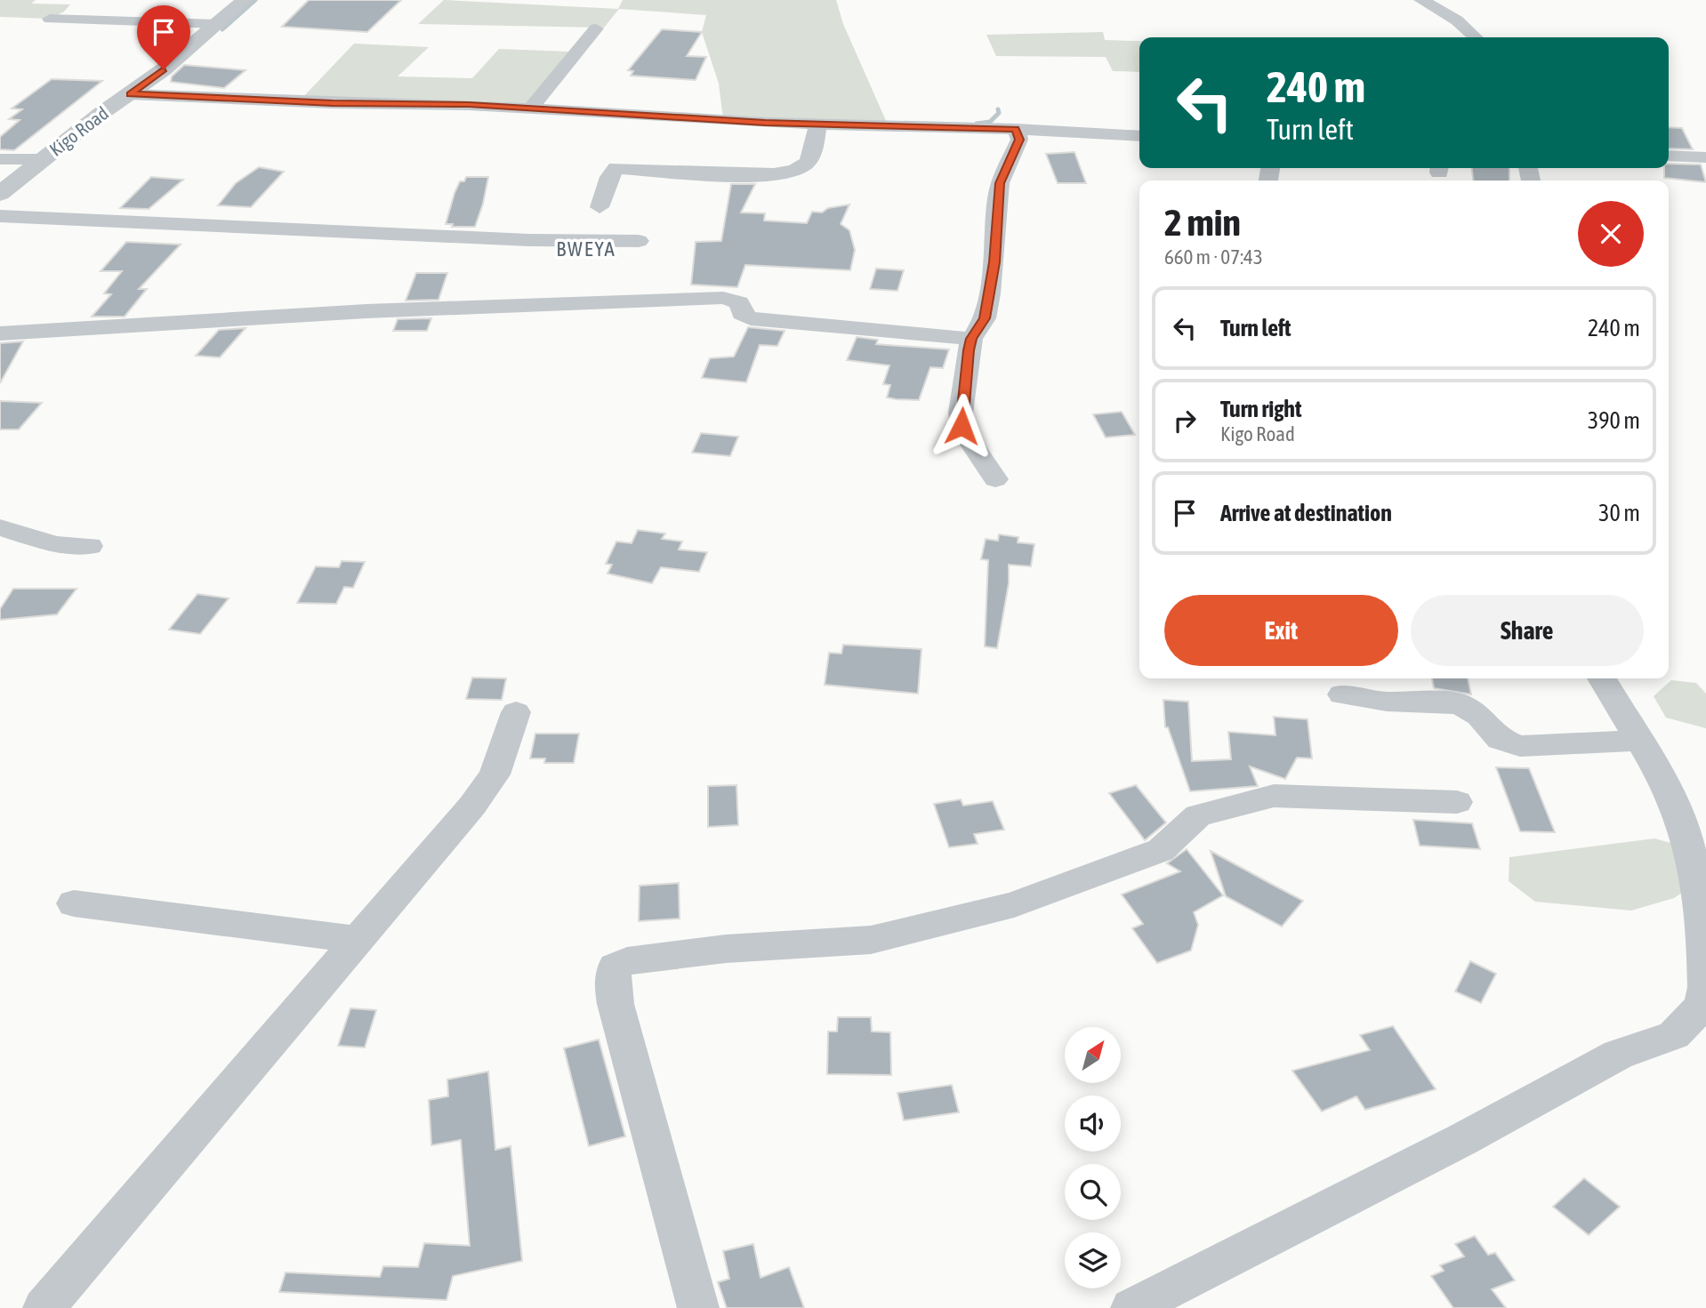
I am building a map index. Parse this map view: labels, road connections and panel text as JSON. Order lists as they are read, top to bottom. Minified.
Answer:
{"streets":{"street":["Kigo Road"]},"districts":["BWEYA"],"north":"top right","page":{"turn":["240 m","Turn left"],"heading":["2 min","660 m · 07:43"],"list":[{"name":"Turn left","value":"240 m"},{"name":"Turn right","note":"Kigo Road","value":"390 m"},{"name":"Arrive at destination","value":"30 m"}],"buttons":["Exit","Share"]}}
